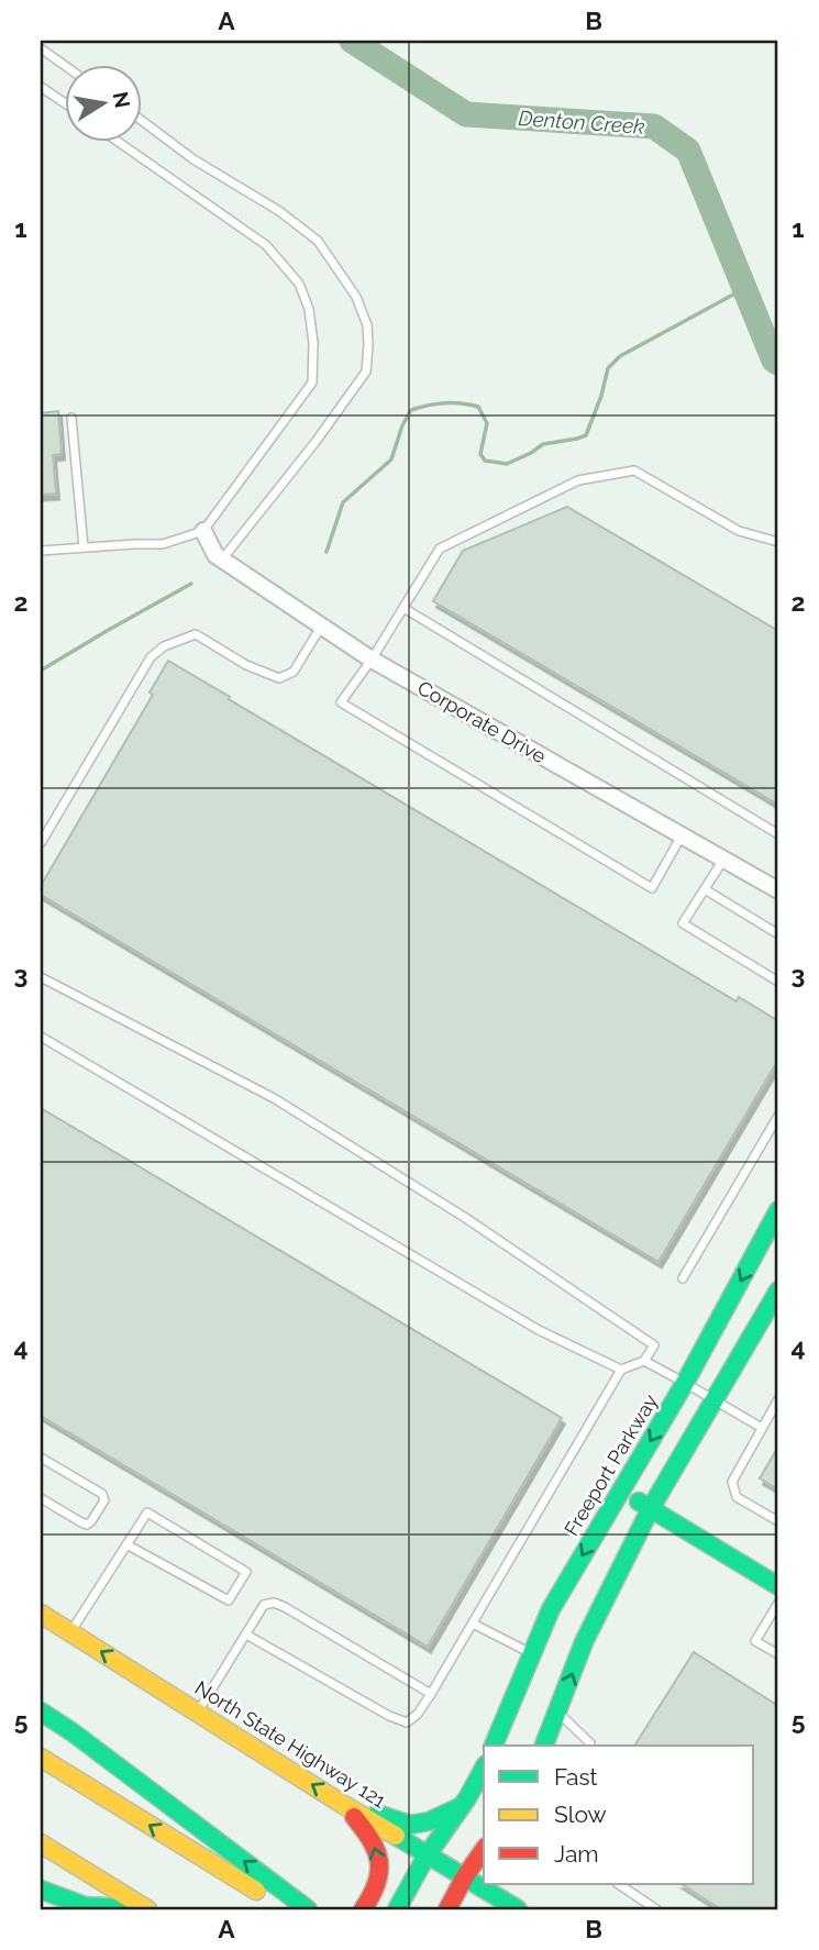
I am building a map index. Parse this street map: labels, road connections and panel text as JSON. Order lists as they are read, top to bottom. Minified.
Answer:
{"streets":{"main road":["Freeport Parkway","North State Highway 121"],"street":["Corporate Drive"]},"water":["Denton Creek"],"legend":["Fast","Slow","Jam"],"north":"right","grid":{"columns":["A","B"],"rows":["1","2","3","4","5"]}}
